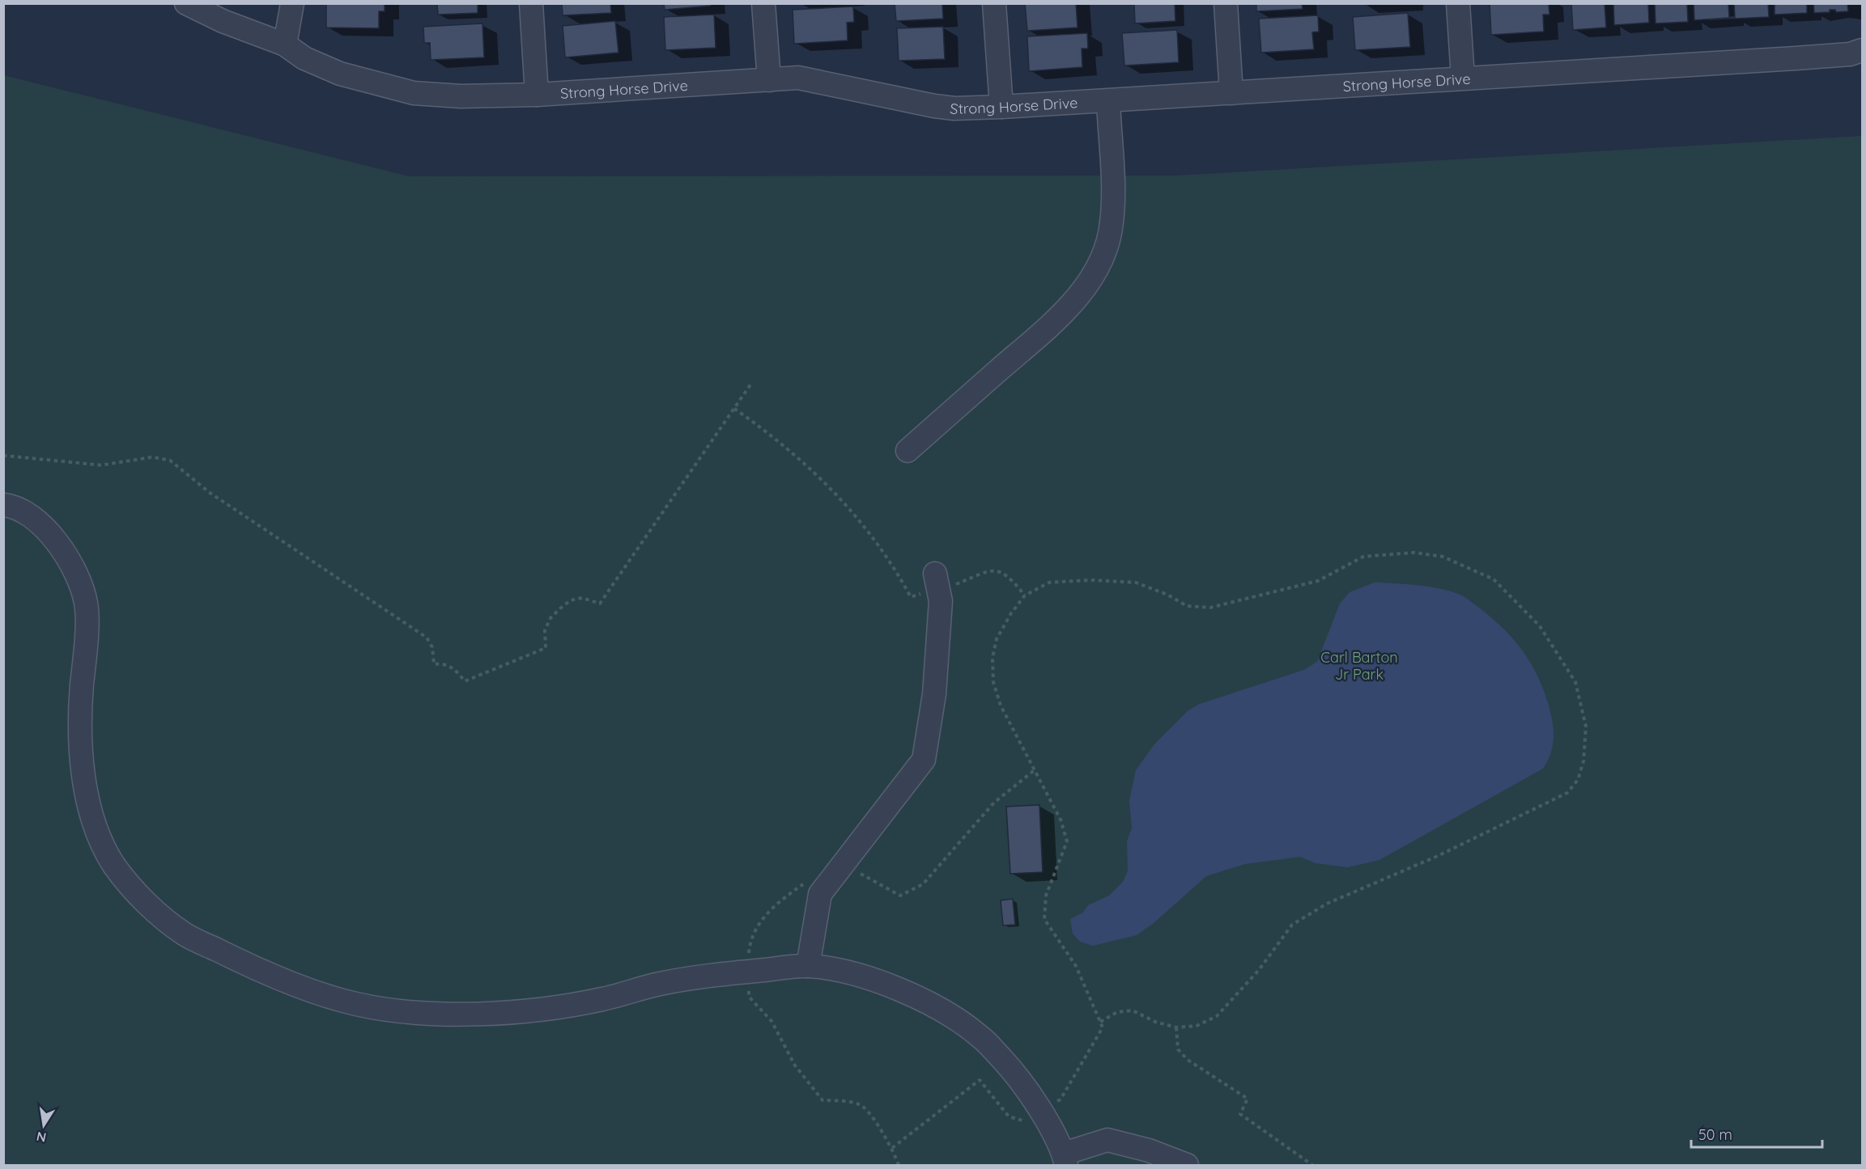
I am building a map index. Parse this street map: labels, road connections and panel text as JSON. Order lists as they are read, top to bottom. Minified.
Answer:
{"streets":{"street":["Strong Horse Drive"]},"parks":["Carl Barton Jr Park"],"scale_bar":"50 m","north":"bottom"}
